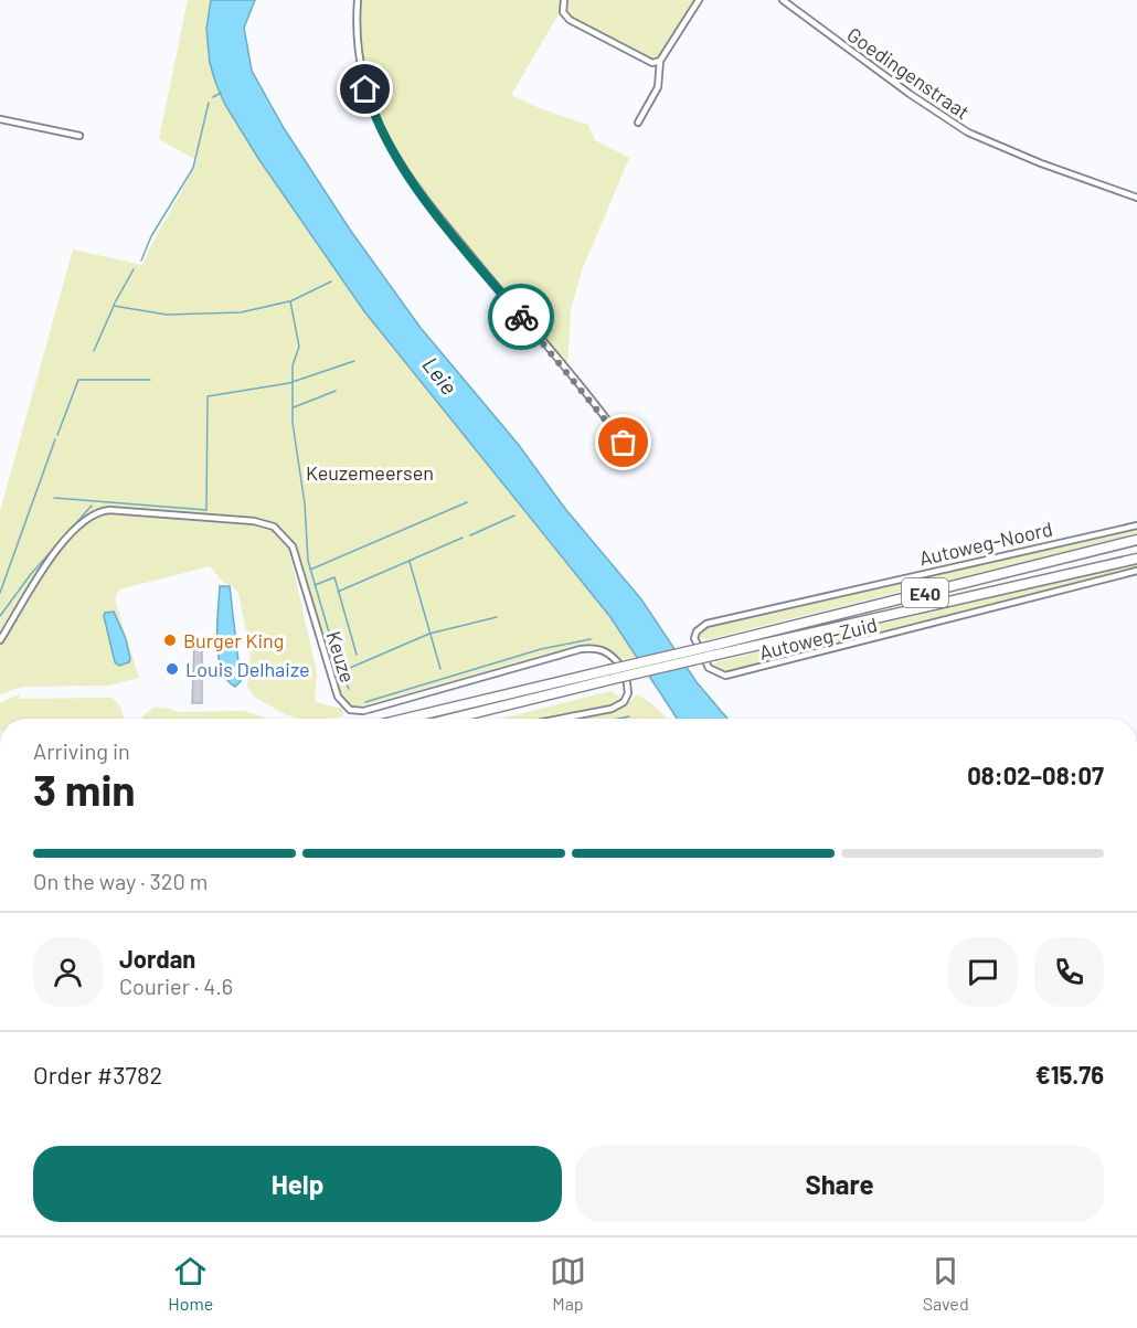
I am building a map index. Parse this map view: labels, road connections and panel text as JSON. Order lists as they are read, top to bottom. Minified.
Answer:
{"streets":{"highway":["E40"],"street":["Goedingenstraat","Autoweg-Noord","Autoweg-Zuid","Keuze"]},"crossings":[["Autoweg-Noord","Autoweg-Zuid"]],"water":["Leie"],"parks":["Keuzemeersen"],"places":["Burger King","Louis Delhaize"],"page":{"heading":["3 min","Arriving in","08:02–08:07"],"panel":["Jordan","Courier · 4.6","Order #3782","€15.76"],"bar":"On the way · 320 m","buttons":["Help","Share"],"tabs":["Home","Map","Saved"]}}
